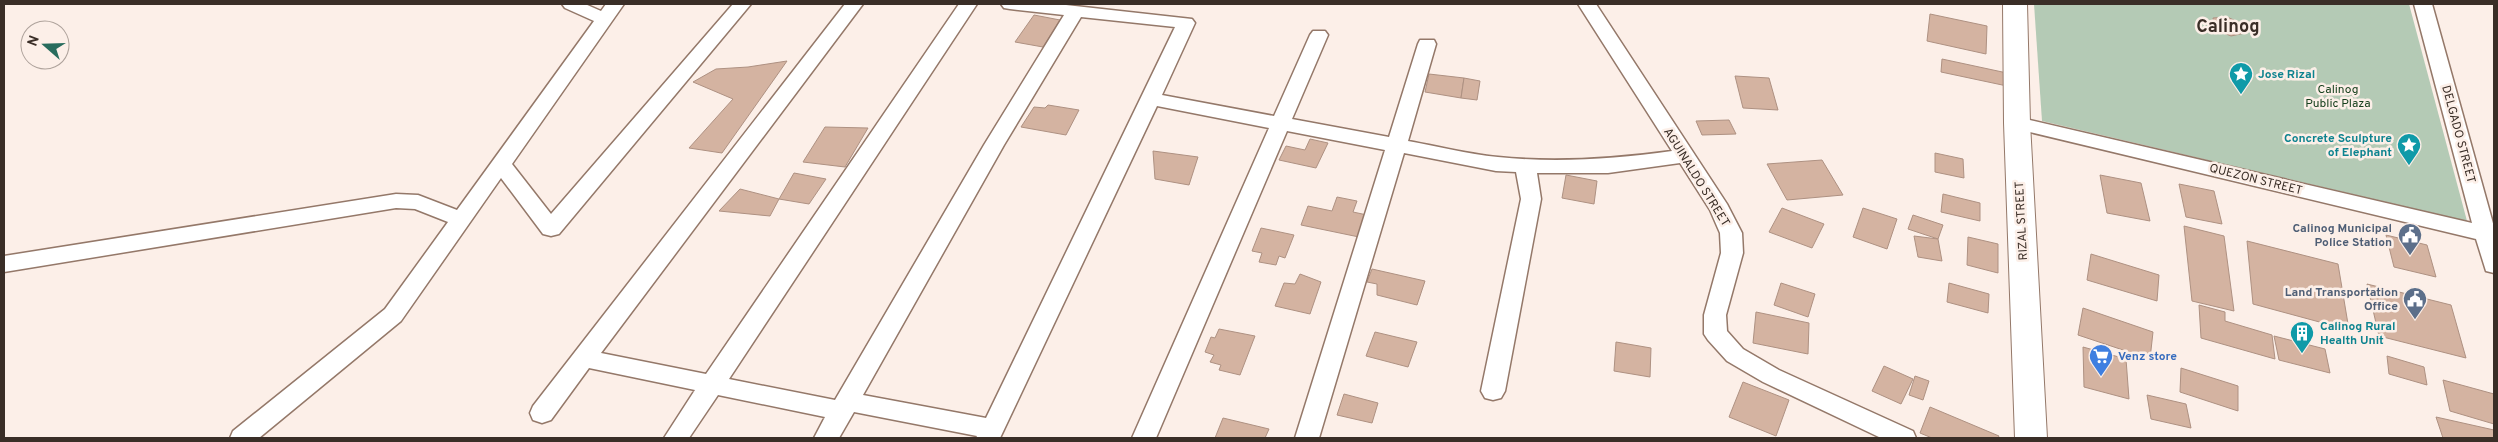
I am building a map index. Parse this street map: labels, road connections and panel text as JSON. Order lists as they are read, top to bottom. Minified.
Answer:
{"streets":{"street":["DELGADO STREET","AGUINALDO STREET","QUEZON STREET","RIZAL STREET"]},"crossings":[["DELGADO STREET","QUEZON STREET"],["QUEZON STREET","RIZAL STREET"]],"districts":["Calinog"],"parks":["Calinog Public Plaza"],"places":{"place":["Jose Rizal","Concrete Sculpture of Elephant"],"public building":["Calinog Municipal Police Station","Land Transportation Office"],"building":["Calinog Rural Health Unit"],"supermarket":["Venz store"]},"north":"left"}
